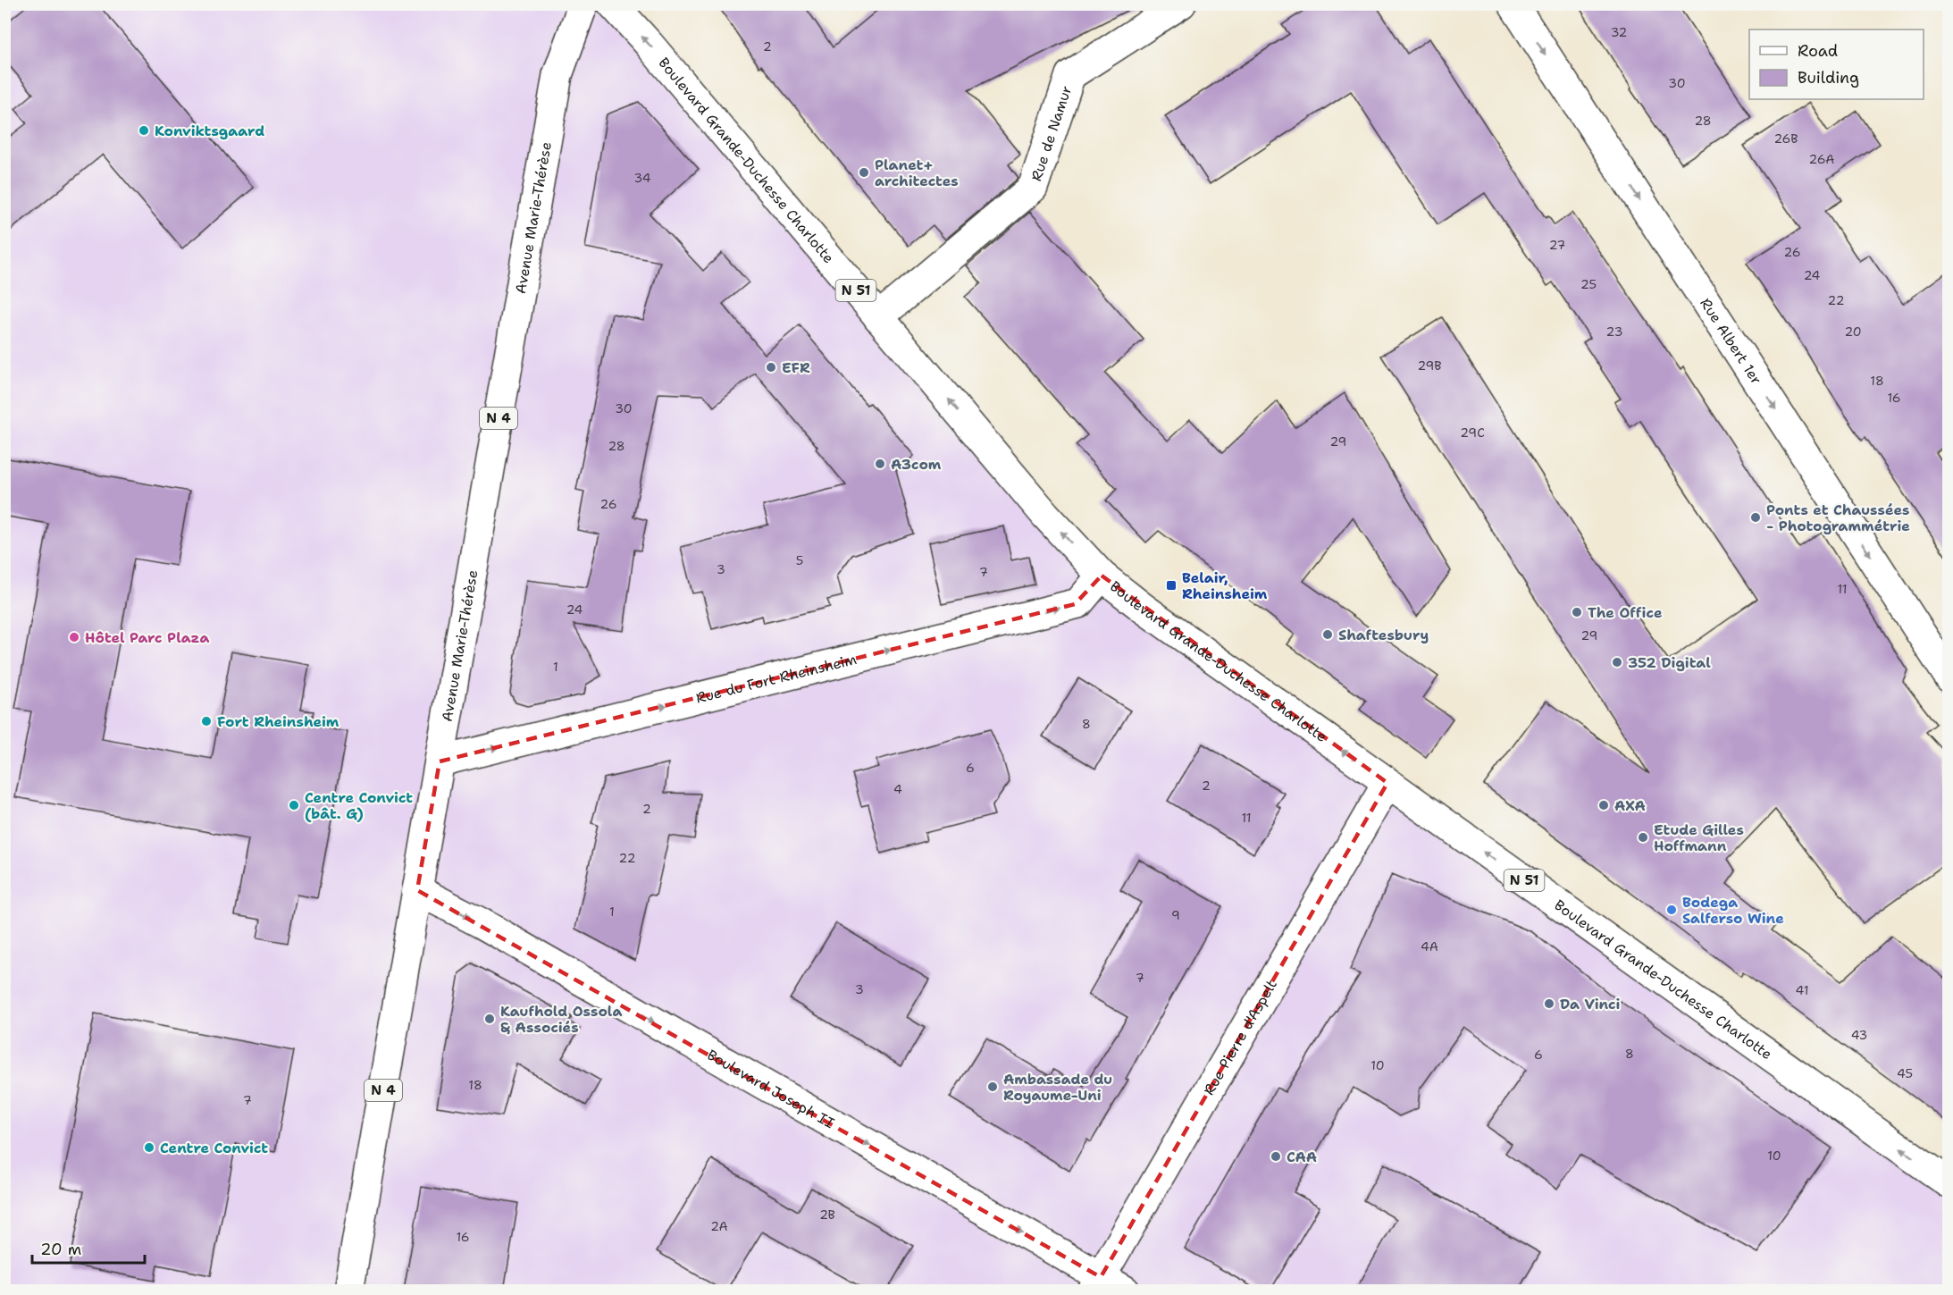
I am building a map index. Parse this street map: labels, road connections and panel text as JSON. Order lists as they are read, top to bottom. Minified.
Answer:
{"streets":{"main road":["Rue de Namur","Boulevard Grande-Duchesse Charlotte","Avenue Marie-Thérèse","N 51","Rue Albert 1er","N 4","Rue du Fort Rheinsheim","Rue Pierre d'Aspelt","Boulevard Joseph II"]},"crossings":[["Rue de Namur","Boulevard Grande-Duchesse Charlotte"],["Boulevard Grande-Duchesse Charlotte","Rue du Fort Rheinsheim"],["Boulevard Grande-Duchesse Charlotte","Rue Pierre d'Aspelt"],["Avenue Marie-Thérèse","Rue du Fort Rheinsheim"],["Avenue Marie-Thérèse","Boulevard Joseph II"],["Rue Pierre d'Aspelt","Boulevard Joseph II"]],"one_way":["Boulevard Grande-Duchesse Charlotte","Rue Albert 1er","Rue du Fort Rheinsheim","Boulevard Joseph II"],"places":{"other":["Konviktsgaard","Planet+ architectes","EFR","A3com","Ponts et Chaussées - Photogrammétrie","The Office","Shaftesbury","Hôtel Parc Plaza","352 Digital","Fort Rheinsheim","Centre Convict (bât. G)","AXA","Etude Gilles Hoffmann","Bodega Salferso Wine","Da Vinci","Kaufhold Ossola & Associés","Ambassade du Royaume-Uni","Centre Convict","CAA"],"transit":["Belair, Rheinsheim"]},"house_numbers":["32","2","30","28","26B","26A","34","27","26","24","25","22","23","20","29B","18","16","30","29C","29","28","26","5","3","7","11","24","29","1","8","6","2","4","2","11","22","1","9","4A","7","3","41","43","8","6","10","45","18","7","10","2B","2A","16"],"legend":["Road","Building"],"scale_bar":"20 m"}
